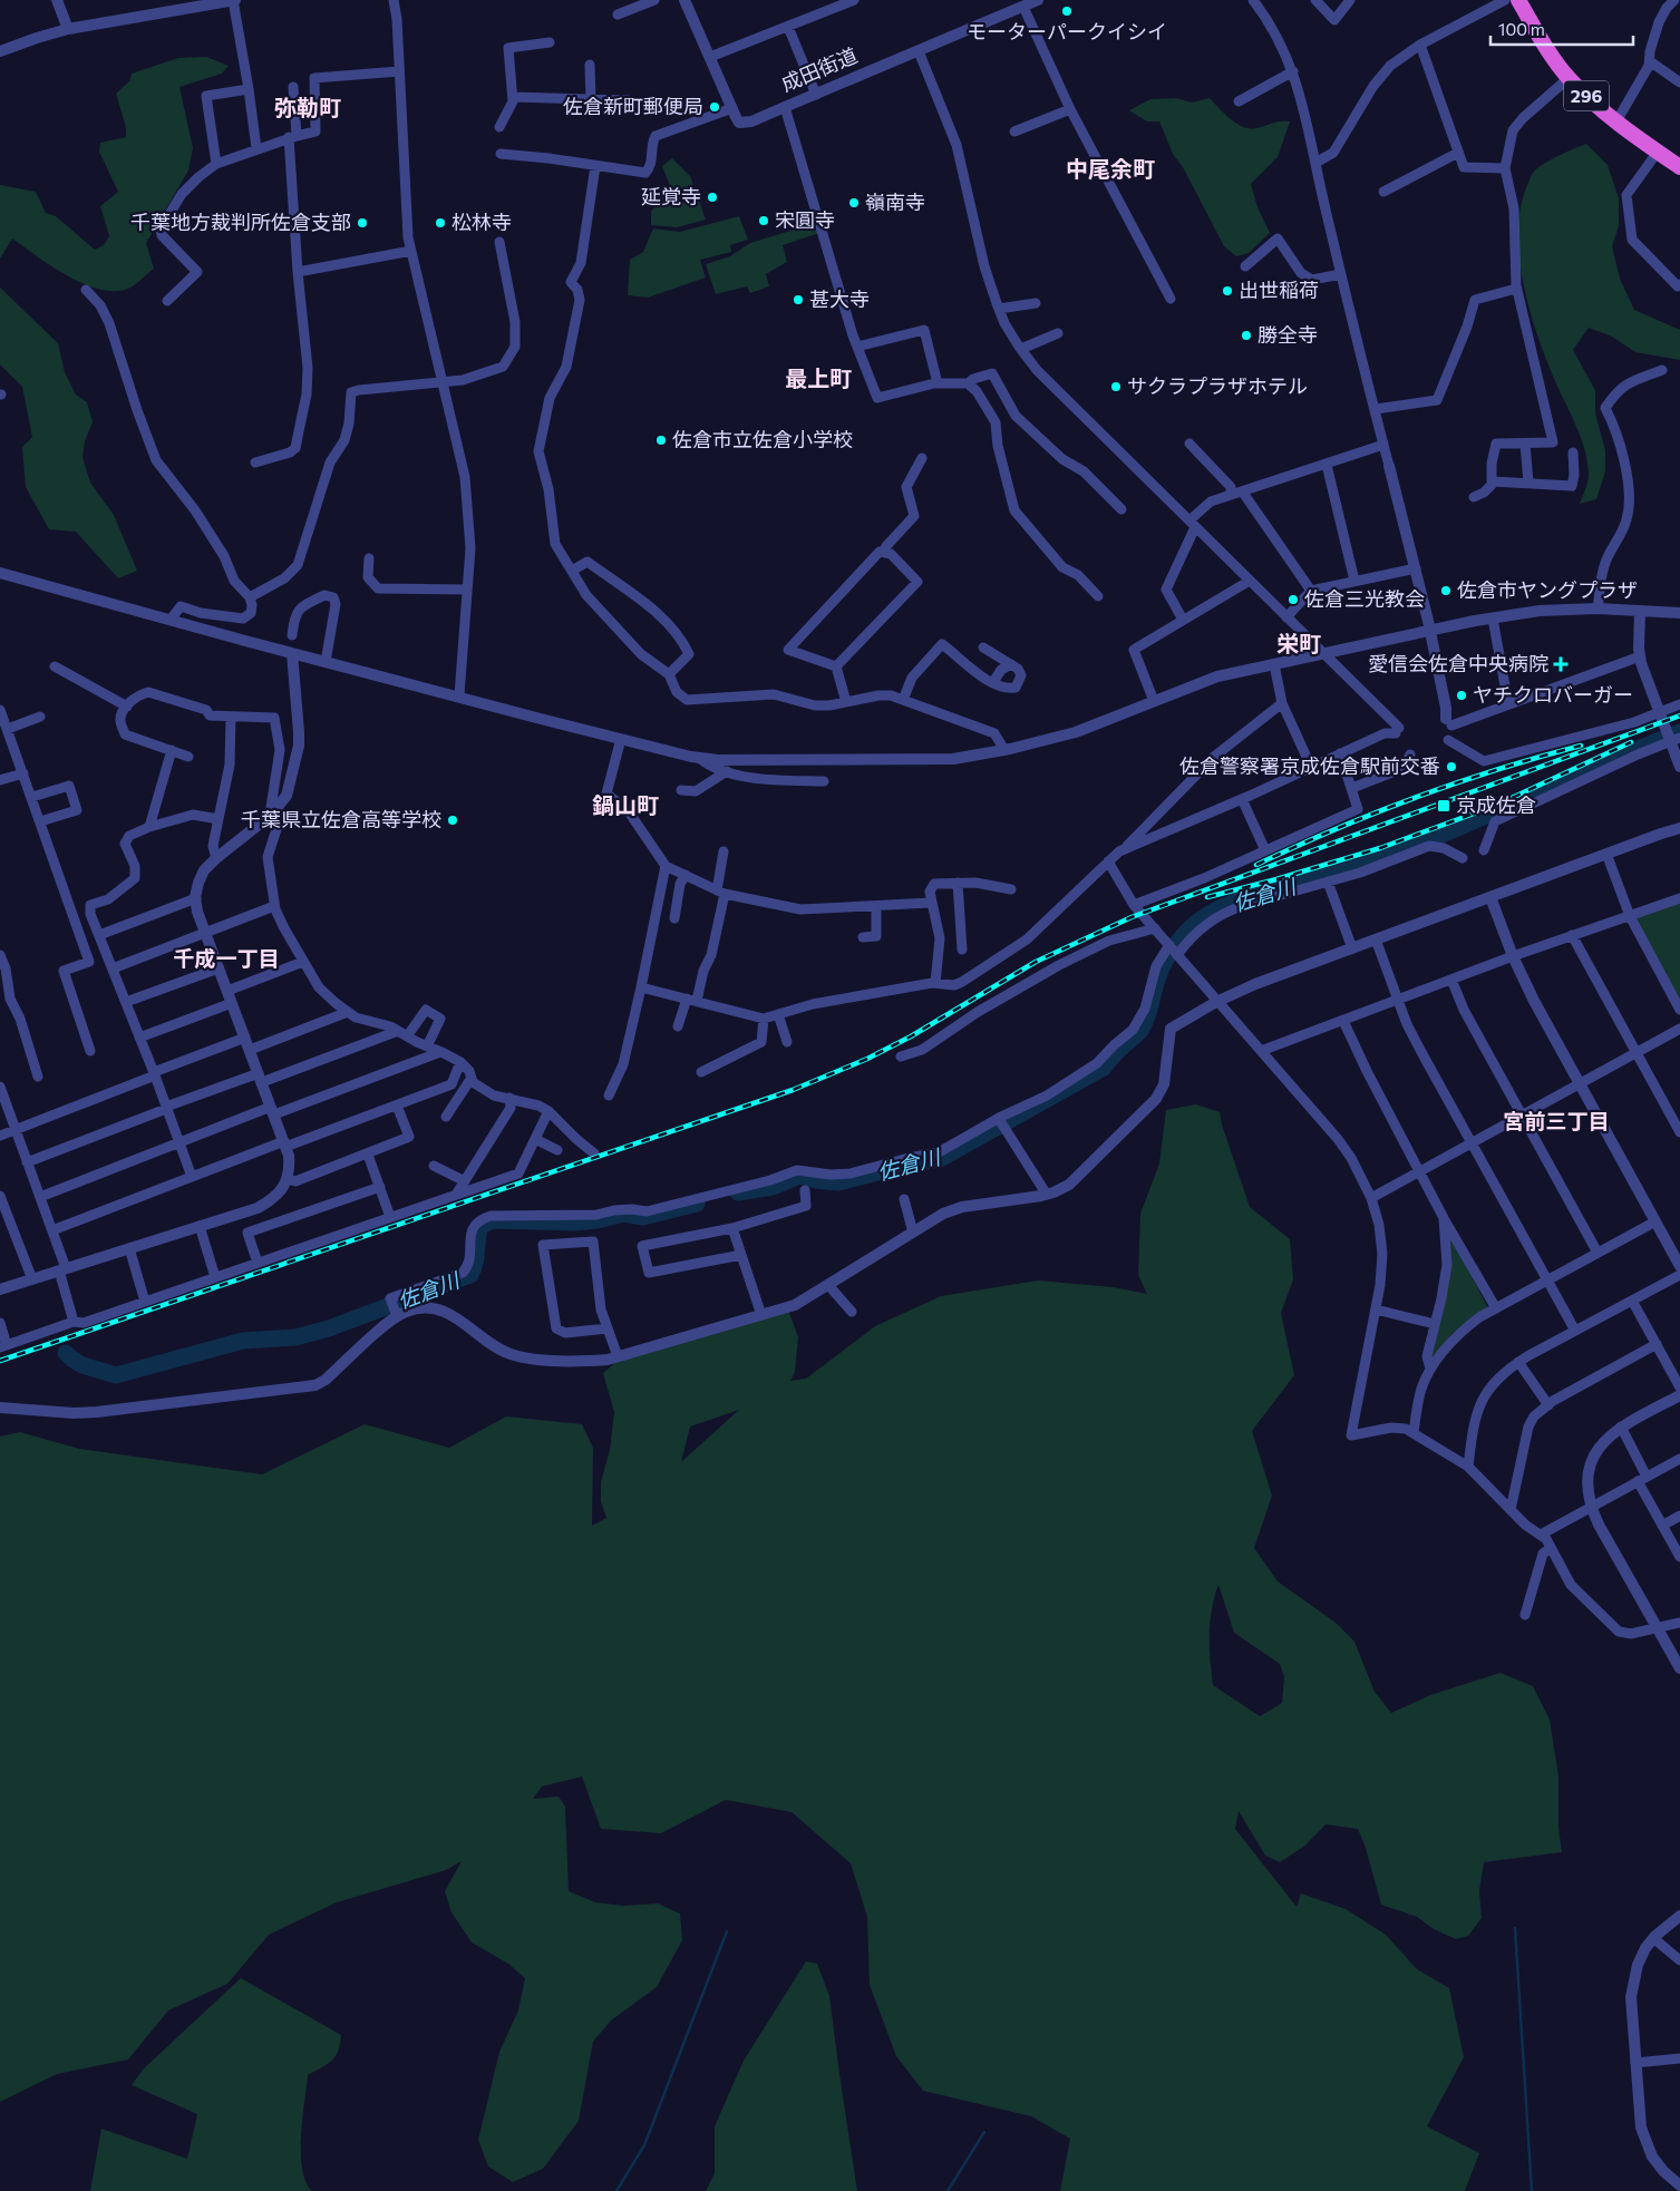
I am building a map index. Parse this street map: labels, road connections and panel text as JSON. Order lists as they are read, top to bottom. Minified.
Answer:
{"streets":{"highway":["296"],"street":["成田街道"]},"districts":["弥勒町","中尾余町","最上町","栄町","鍋山町","千成一丁目","宮前三丁目"],"water":["佐倉川"],"places":{"other":["モーターパークイシイ","佐倉新町郵便局","延覚寺","嶺南寺","宋圓寺","千葉地方裁判所佐倉支部","松林寺","出世稲荷","甚大寺","勝全寺","サクラプラザホテル","佐倉市立佐倉小学校","佐倉市ヤングプラザ","佐倉三光教会","ヤチクロバーガー","佐倉警察署京成佐倉駅前交番","千葉県立佐倉高等学校"],"health":["愛信会佐倉中央病院"],"transit":["京成佐倉"]},"scale_bar":"100 m"}
